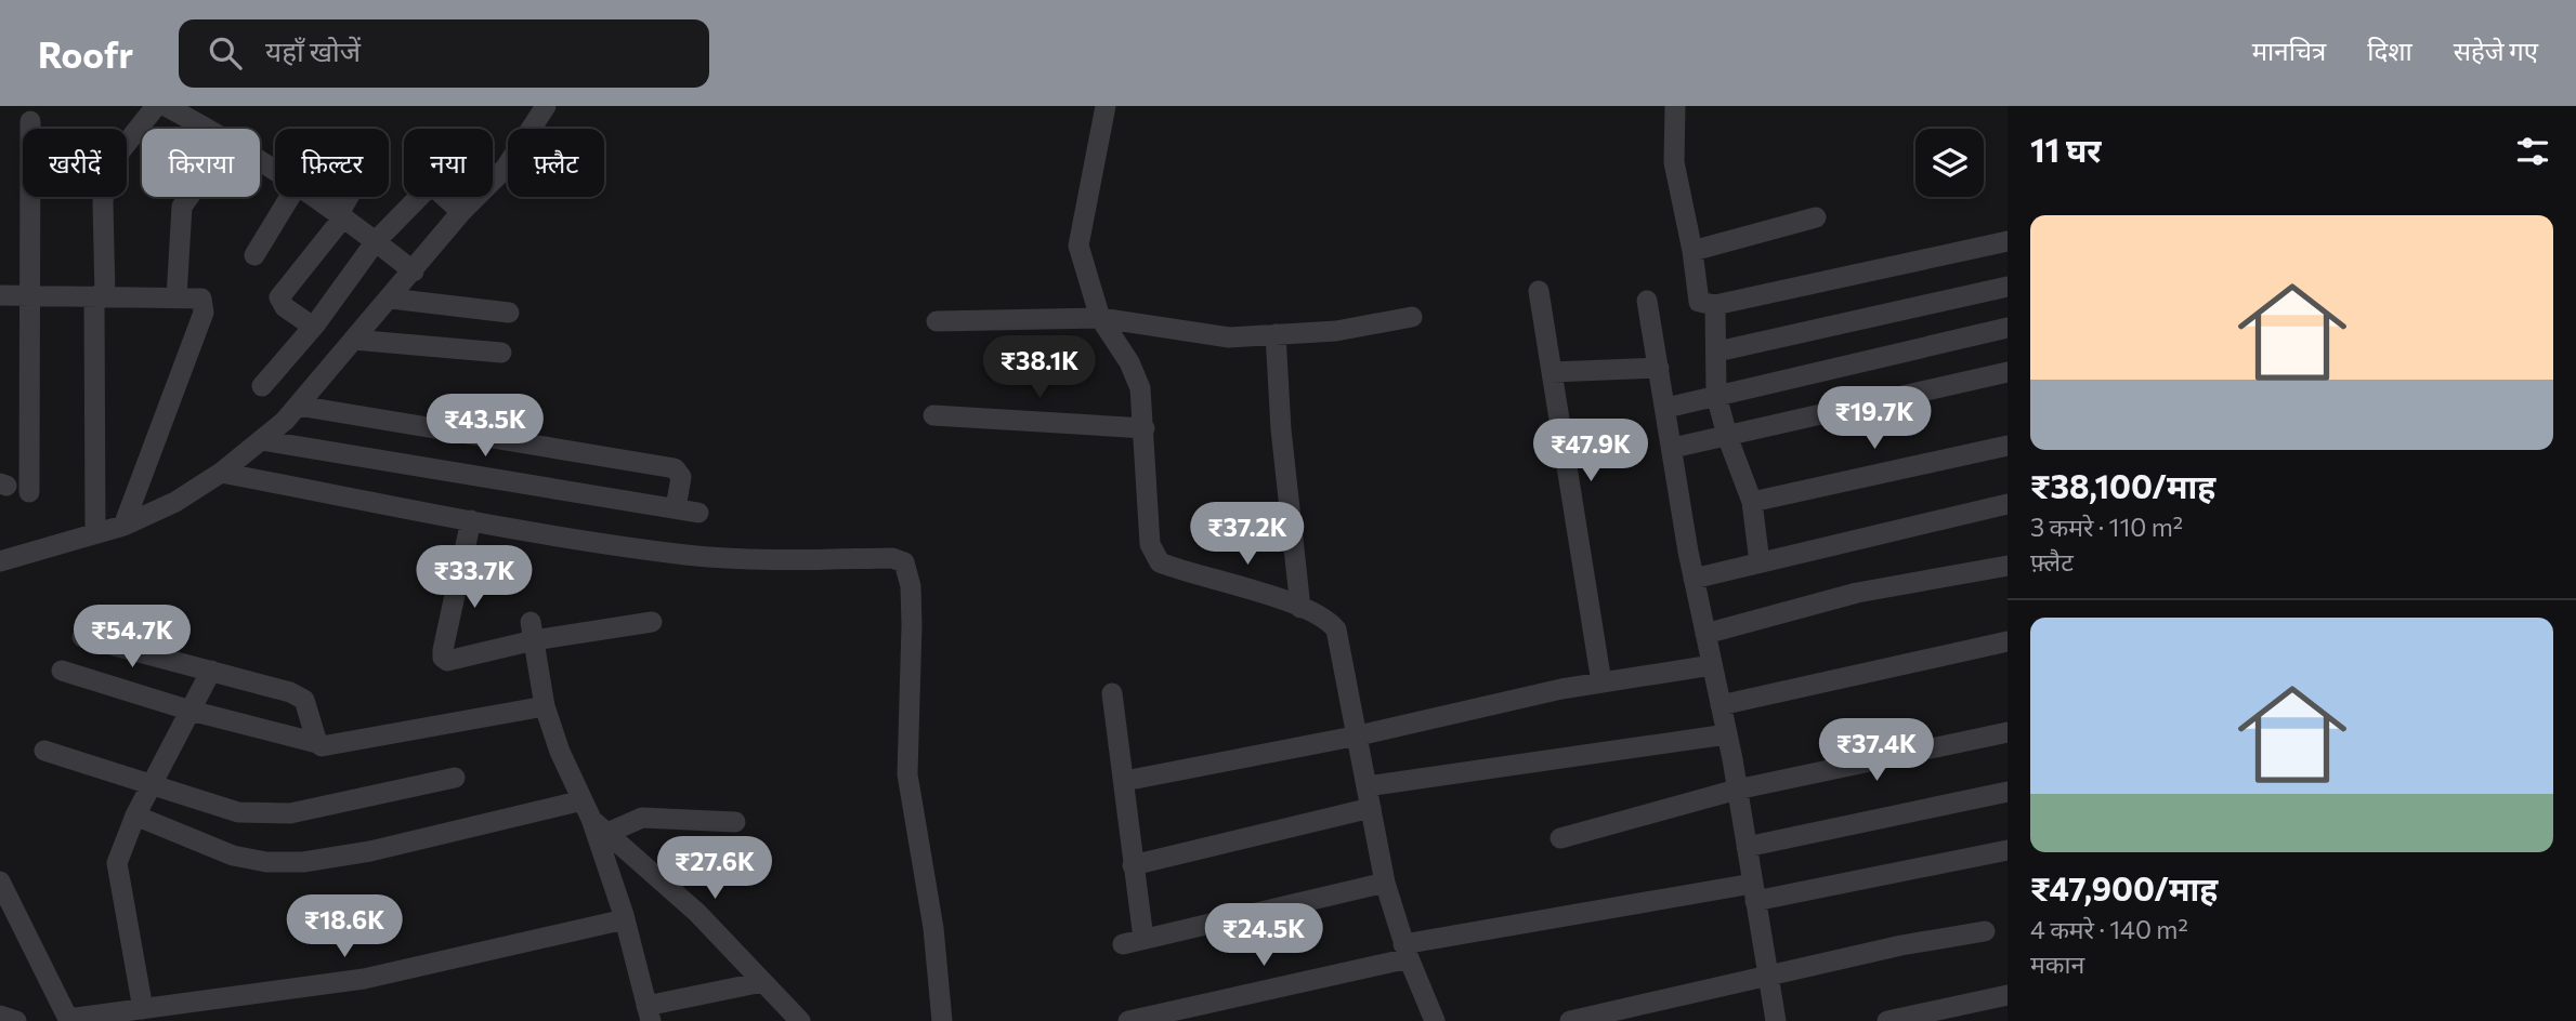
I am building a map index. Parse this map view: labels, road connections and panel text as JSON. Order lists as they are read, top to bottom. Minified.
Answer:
{"page":{"header":"Roofr","search":"यहाँ खोजें","nav":["मानचित्र","दिशा","सहेजे गए"],"heading":"11 घर","chip":["खरीदें","किराया","फ़िल्टर","नया","फ़्लैट"],"list":[{"name":"₹38,100/माह","note":"3 कमरे · 110 m² · फ़्लैट"},{"name":"₹47,900/माह","note":"4 कमरे · 140 m² · मकान"}],"price":["₹38.1K","₹19.7K","₹43.5K","₹47.9K","₹37.2K","₹33.7K","₹54.7K","₹37.4K","₹27.6K","₹18.6K","₹24.5K"]}}
